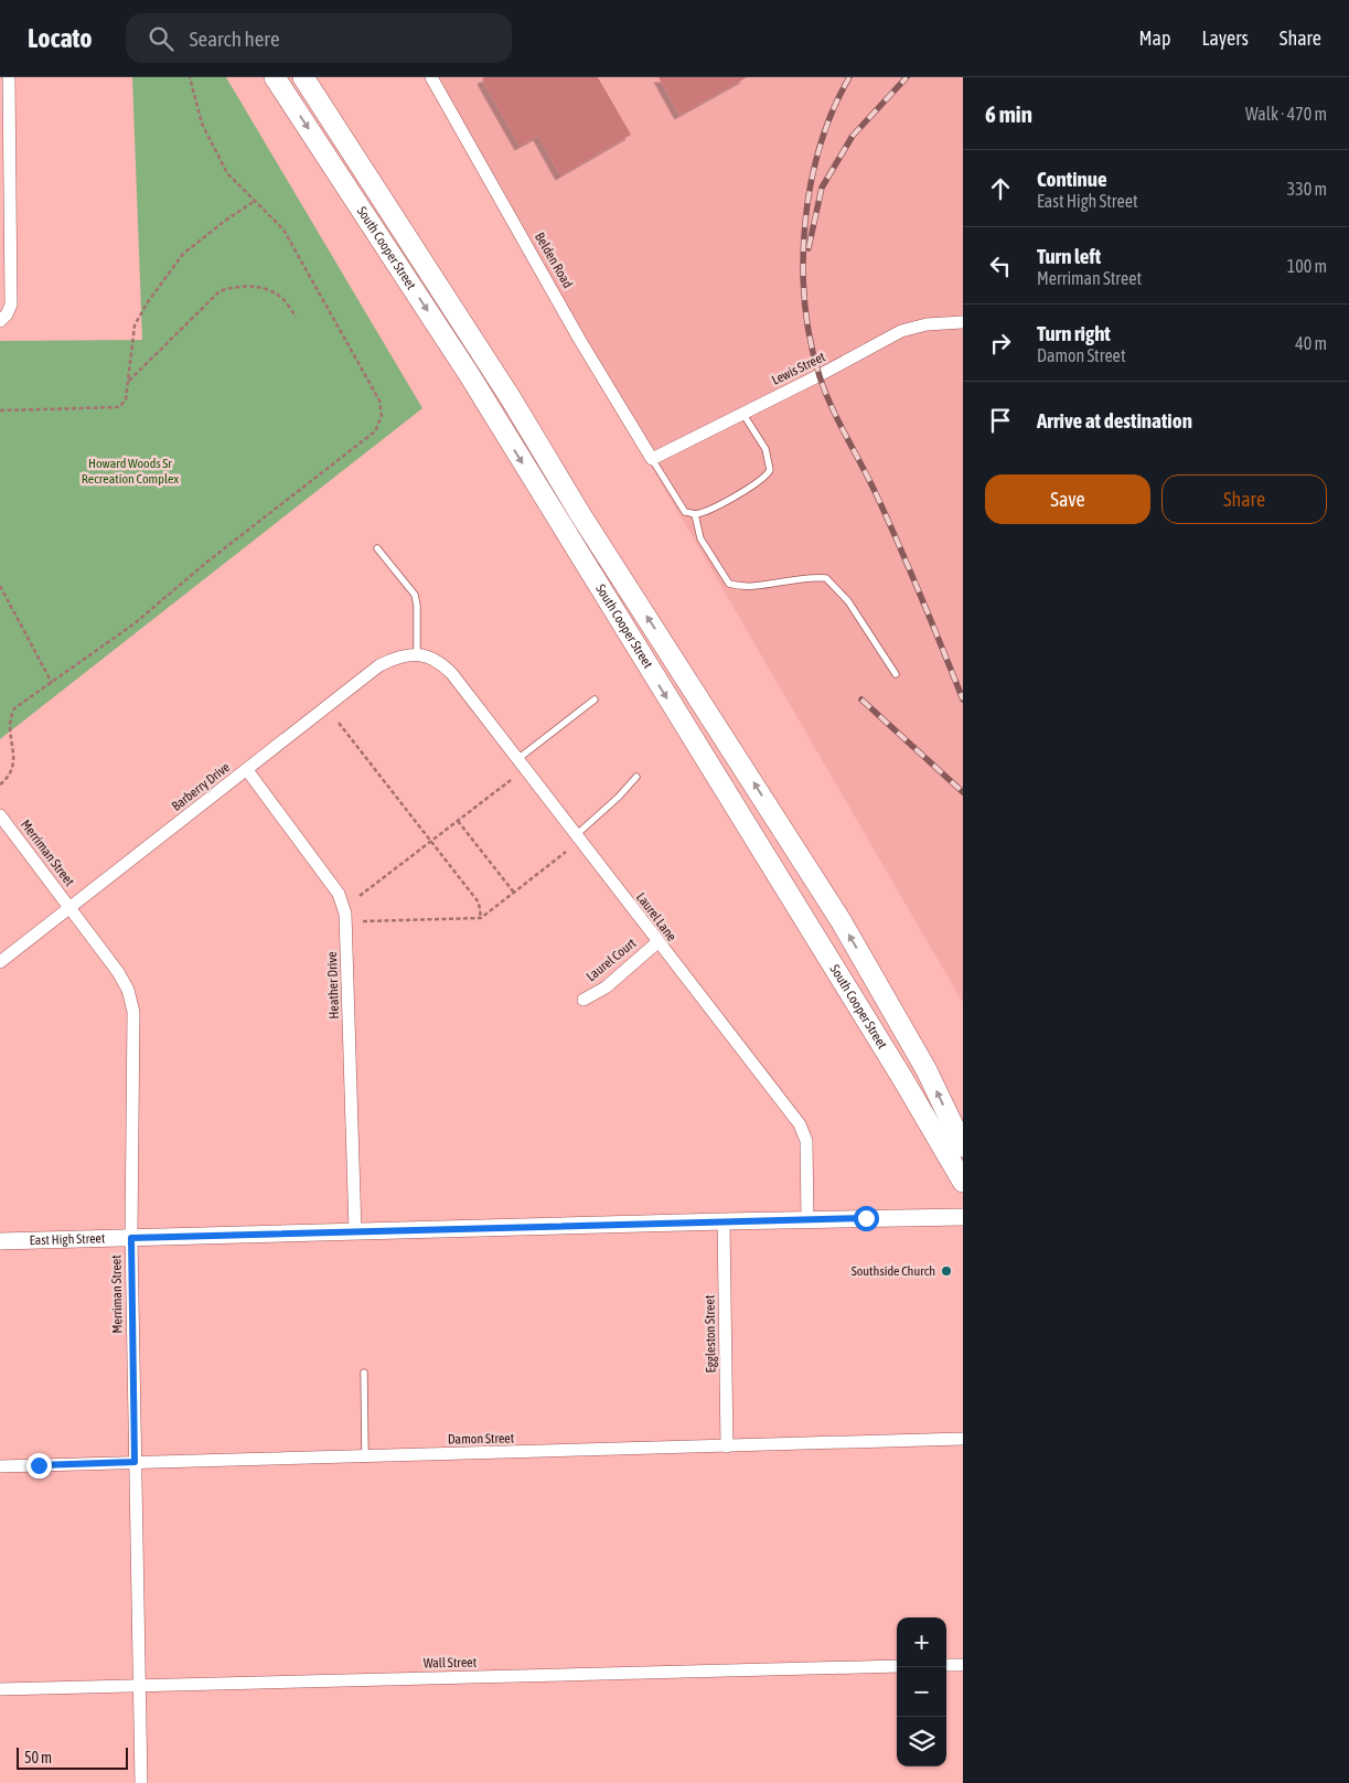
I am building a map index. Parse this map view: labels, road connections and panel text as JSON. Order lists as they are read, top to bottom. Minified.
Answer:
{"streets":{"main road":["South Cooper Street"],"street":["Belden Road","Lewis Street","Barberry Drive","Merriman Street","Laurel Lane","Laurel Court","Heather Drive","East High Street","Eggleston Street","Damon Street","Wall Street"]},"crossings":[["Belden Road","Lewis Street"],["Barberry Drive","Merriman Street"],["Barberry Drive","Laurel Lane"],["Barberry Drive","Heather Drive"],["Merriman Street","East High Street"],["Merriman Street","Damon Street"],["Merriman Street","Wall Street"],["Laurel Lane","Laurel Court"],["Laurel Lane","East High Street"],["Heather Drive","East High Street"],["East High Street","Eggleston Street"],["Eggleston Street","Damon Street"]],"parks":["Howard Woods Sr Recreation Complex"],"places":["Southside Church"],"scale_bar":"50 m","page":{"header":"Locato","search":"Search here","nav":["Map","Layers","Share"],"heading":["6 min","Walk · 470 m"],"list":[["Continue","East High Street","330 m"],["Turn left","Merriman Street","100 m"],["Turn right","Damon Street","40 m"],"Arrive at destination"],"buttons":["Save","Share"],"map_buttons":["+","−"],"scale":"50 m"}}
